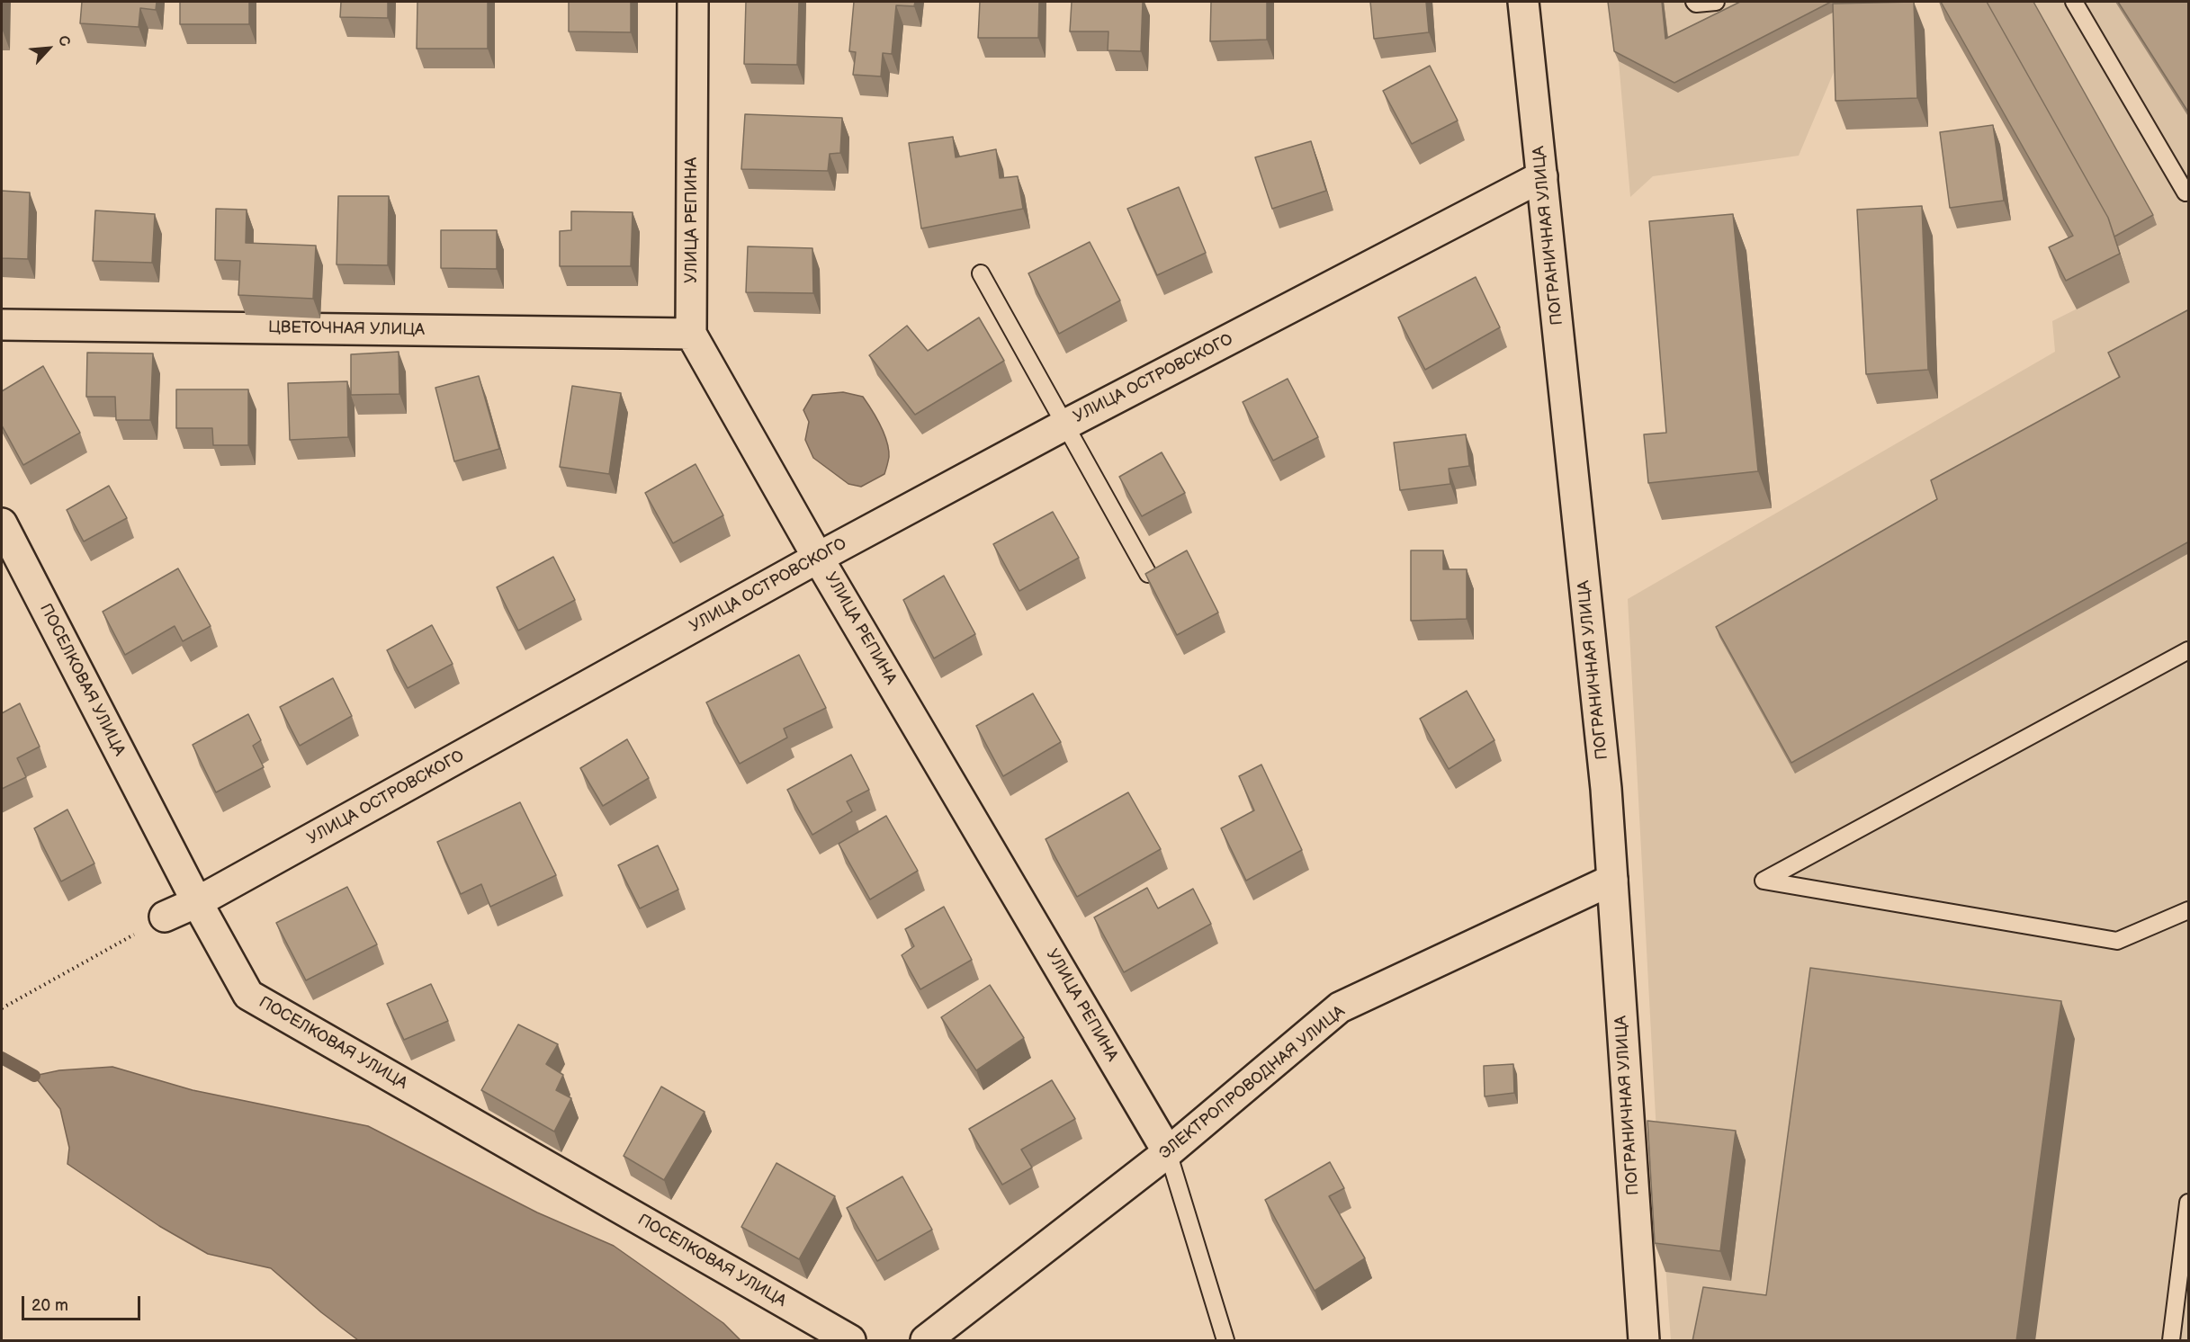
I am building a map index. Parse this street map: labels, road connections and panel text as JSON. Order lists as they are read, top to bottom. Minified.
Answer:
{"streets":{"street":["УЛИЦА РЕПИНА","ПОГРАНИЧНАЯ УЛИЦА","ЦВЕТОЧНАЯ УЛИЦА","УЛИЦА ОСТРОВСКОГО","ПОСЕЛКОВАЯ УЛИЦА","ЭЛЕКТРОПРОВОДНАЯ УЛИЦА"]},"crossings":[["УЛИЦА РЕПИНА","ЦВЕТОЧНАЯ УЛИЦА"],["УЛИЦА РЕПИНА","УЛИЦА ОСТРОВСКОГО"],["УЛИЦА РЕПИНА","ЭЛЕКТРОПРОВОДНАЯ УЛИЦА"],["ПОГРАНИЧНАЯ УЛИЦА","УЛИЦА ОСТРОВСКОГО"],["ПОГРАНИЧНАЯ УЛИЦА","ЭЛЕКТРОПРОВОДНАЯ УЛИЦА"],["УЛИЦА ОСТРОВСКОГО","ПОСЕЛКОВАЯ УЛИЦА"]],"scale_bar":"20 m","north":"top right"}
